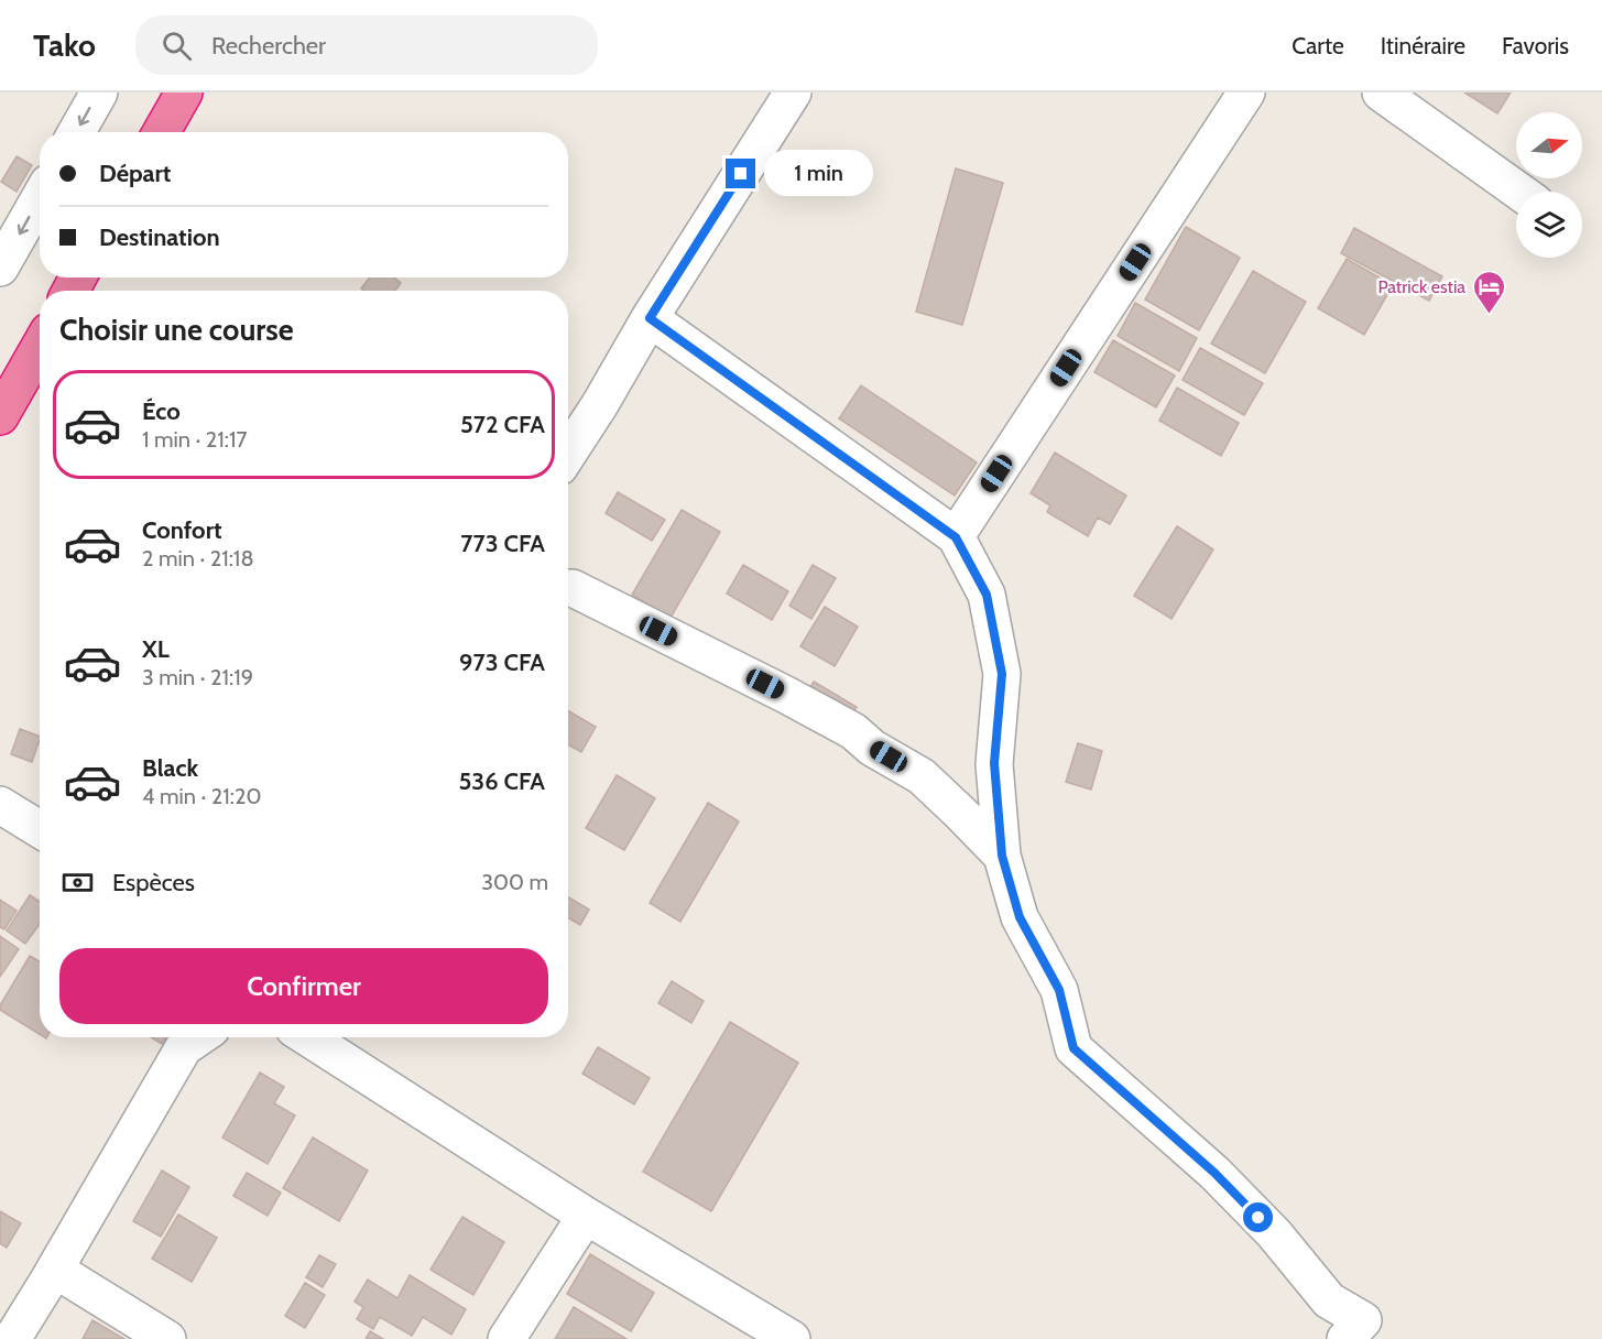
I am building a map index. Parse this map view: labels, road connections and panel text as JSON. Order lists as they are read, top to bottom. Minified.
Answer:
{"places":{"hotel":["Patrick estia"]},"north":"right","page":{"header":"Tako","search":"Rechercher","nav":["Carte","Itinéraire","Favoris"],"banner":["Départ","Destination"],"bubble":"1 min","heading":"Choisir une course","list":[{"name":"Éco","note":"1 min · 21:17","value":"572 CFA"},{"name":"Confort","note":"2 min · 21:18","value":"773 CFA"},{"name":"XL","note":"3 min · 21:19","value":"973 CFA"},{"name":"Black","note":"4 min · 21:20","value":"536 CFA"}],"pay":["Espèces","300 m"],"buttons":"Confirmer"}}
